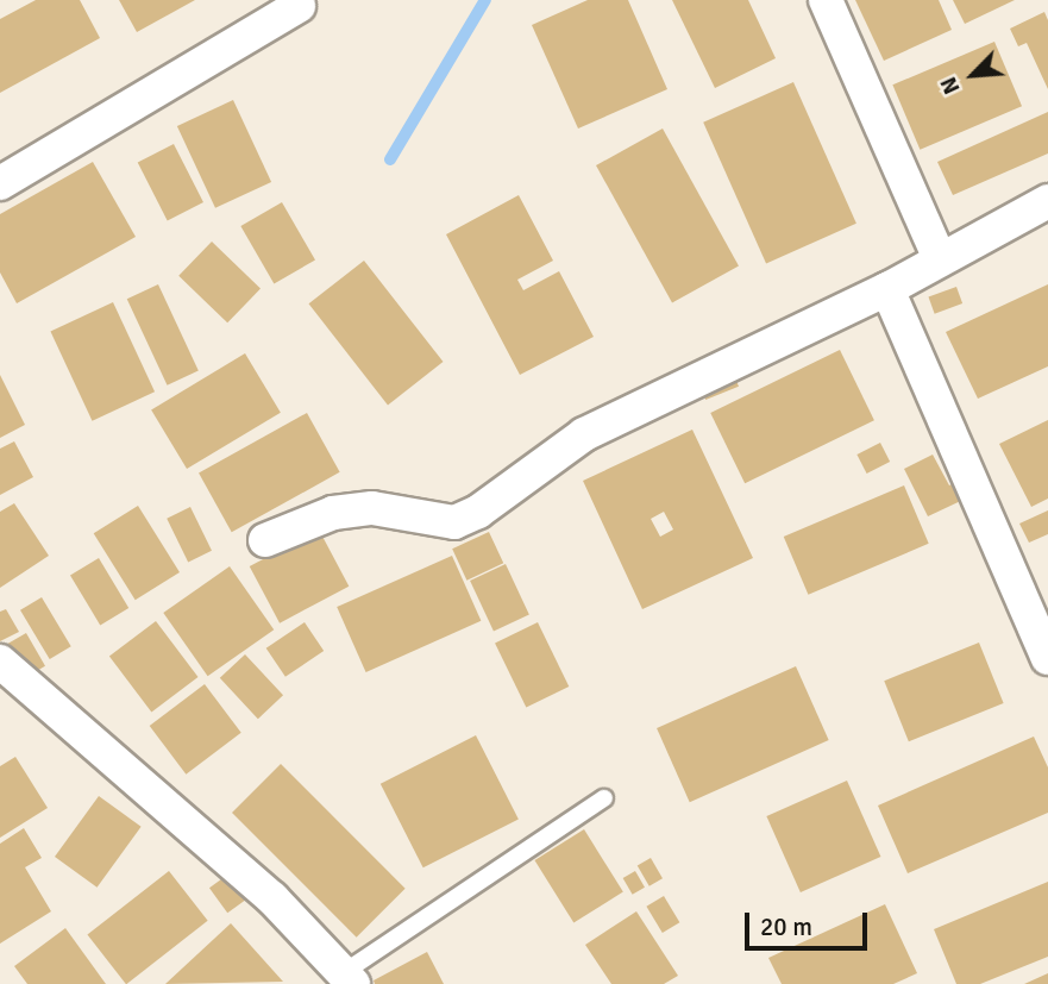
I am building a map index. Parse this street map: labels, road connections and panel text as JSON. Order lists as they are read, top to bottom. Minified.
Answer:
{"scale_bar":"20 m","north":"bottom left"}
